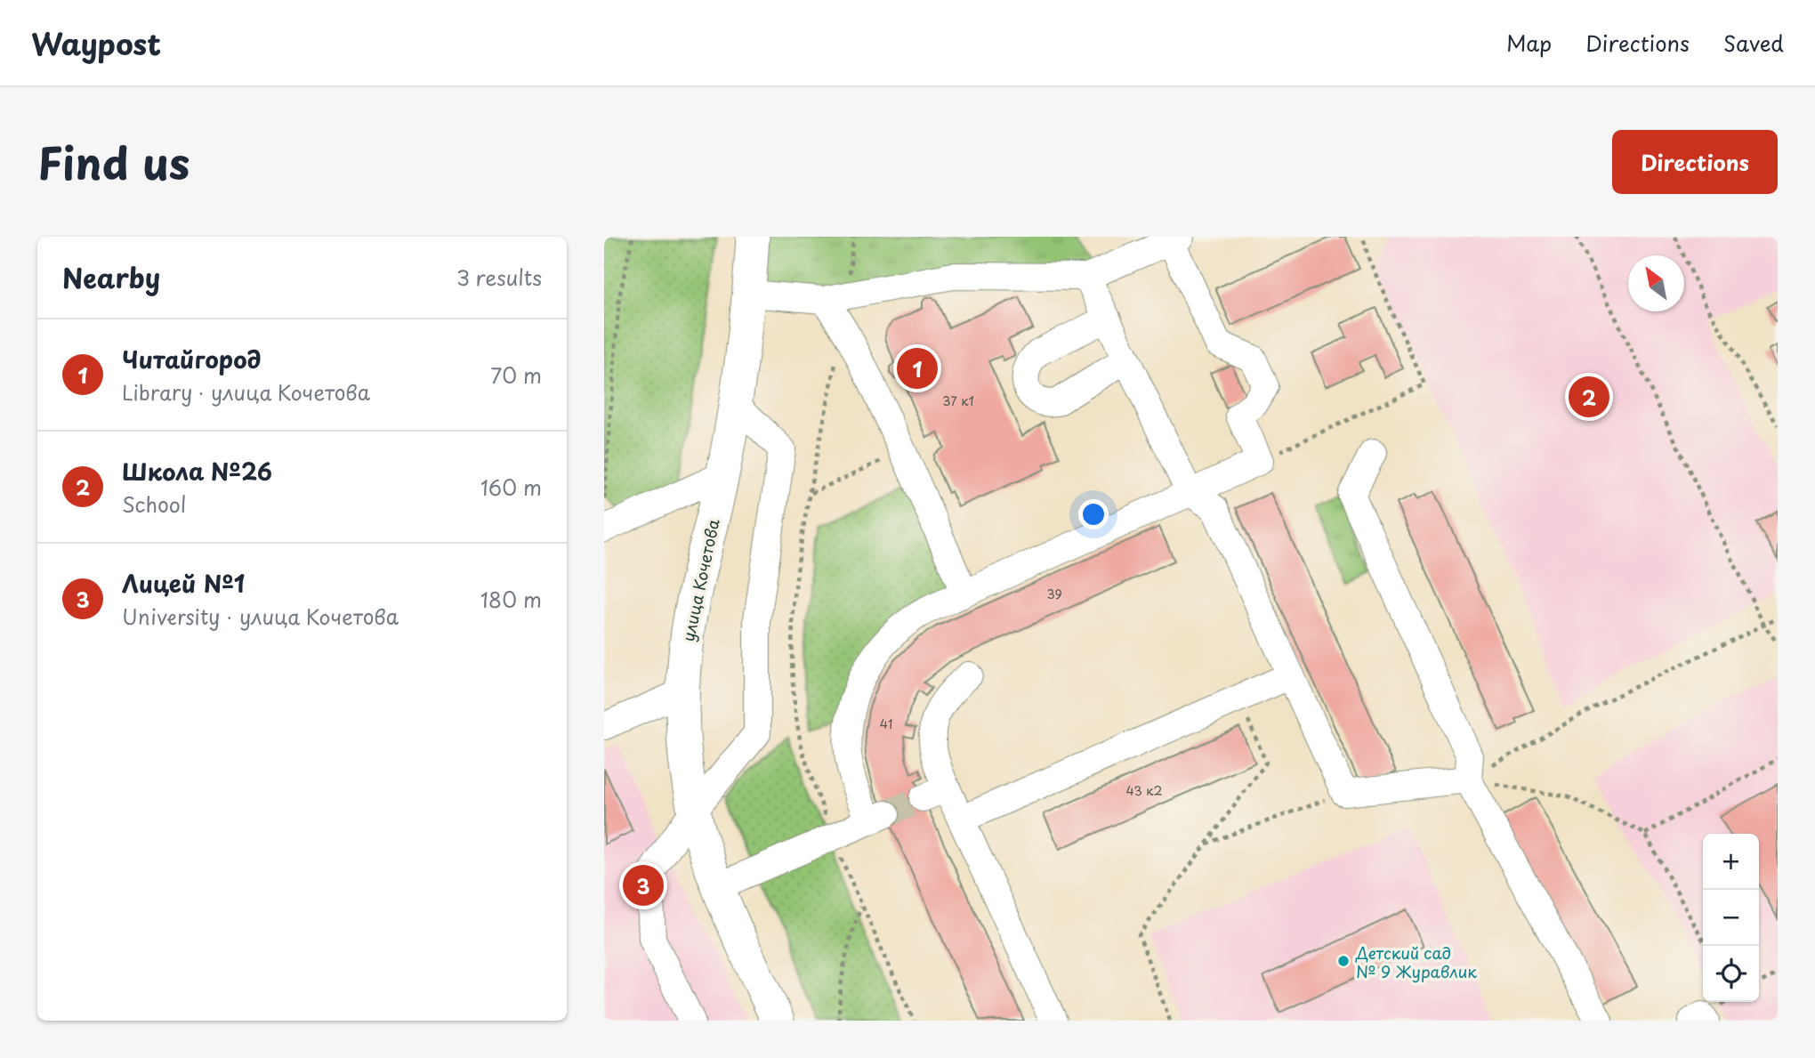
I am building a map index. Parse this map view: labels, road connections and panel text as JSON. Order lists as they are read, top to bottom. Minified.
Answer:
{"streets":{"main road":["улица Кочетова"]},"places":["Детский сад № 9 Журавлик"],"house_numbers":["37 к1","39","41","43 к2"],"north":"top left","page":{"header":"Waypost","nav":["Map","Directions","Saved"],"title":"Find us","buttons":"Directions","heading":["Nearby","3 results"],"list":[{"mark":"1","name":"Читайгород","note":"Library · улица Кочетова","value":"70 m"},{"mark":"2","name":"Школа №26","note":"School","value":"160 m"},{"mark":"3","name":"Лицей №1","note":"University · улица Кочетова","value":"180 m"}],"pins":["1","2","3"],"map_buttons":["+","−"]}}
